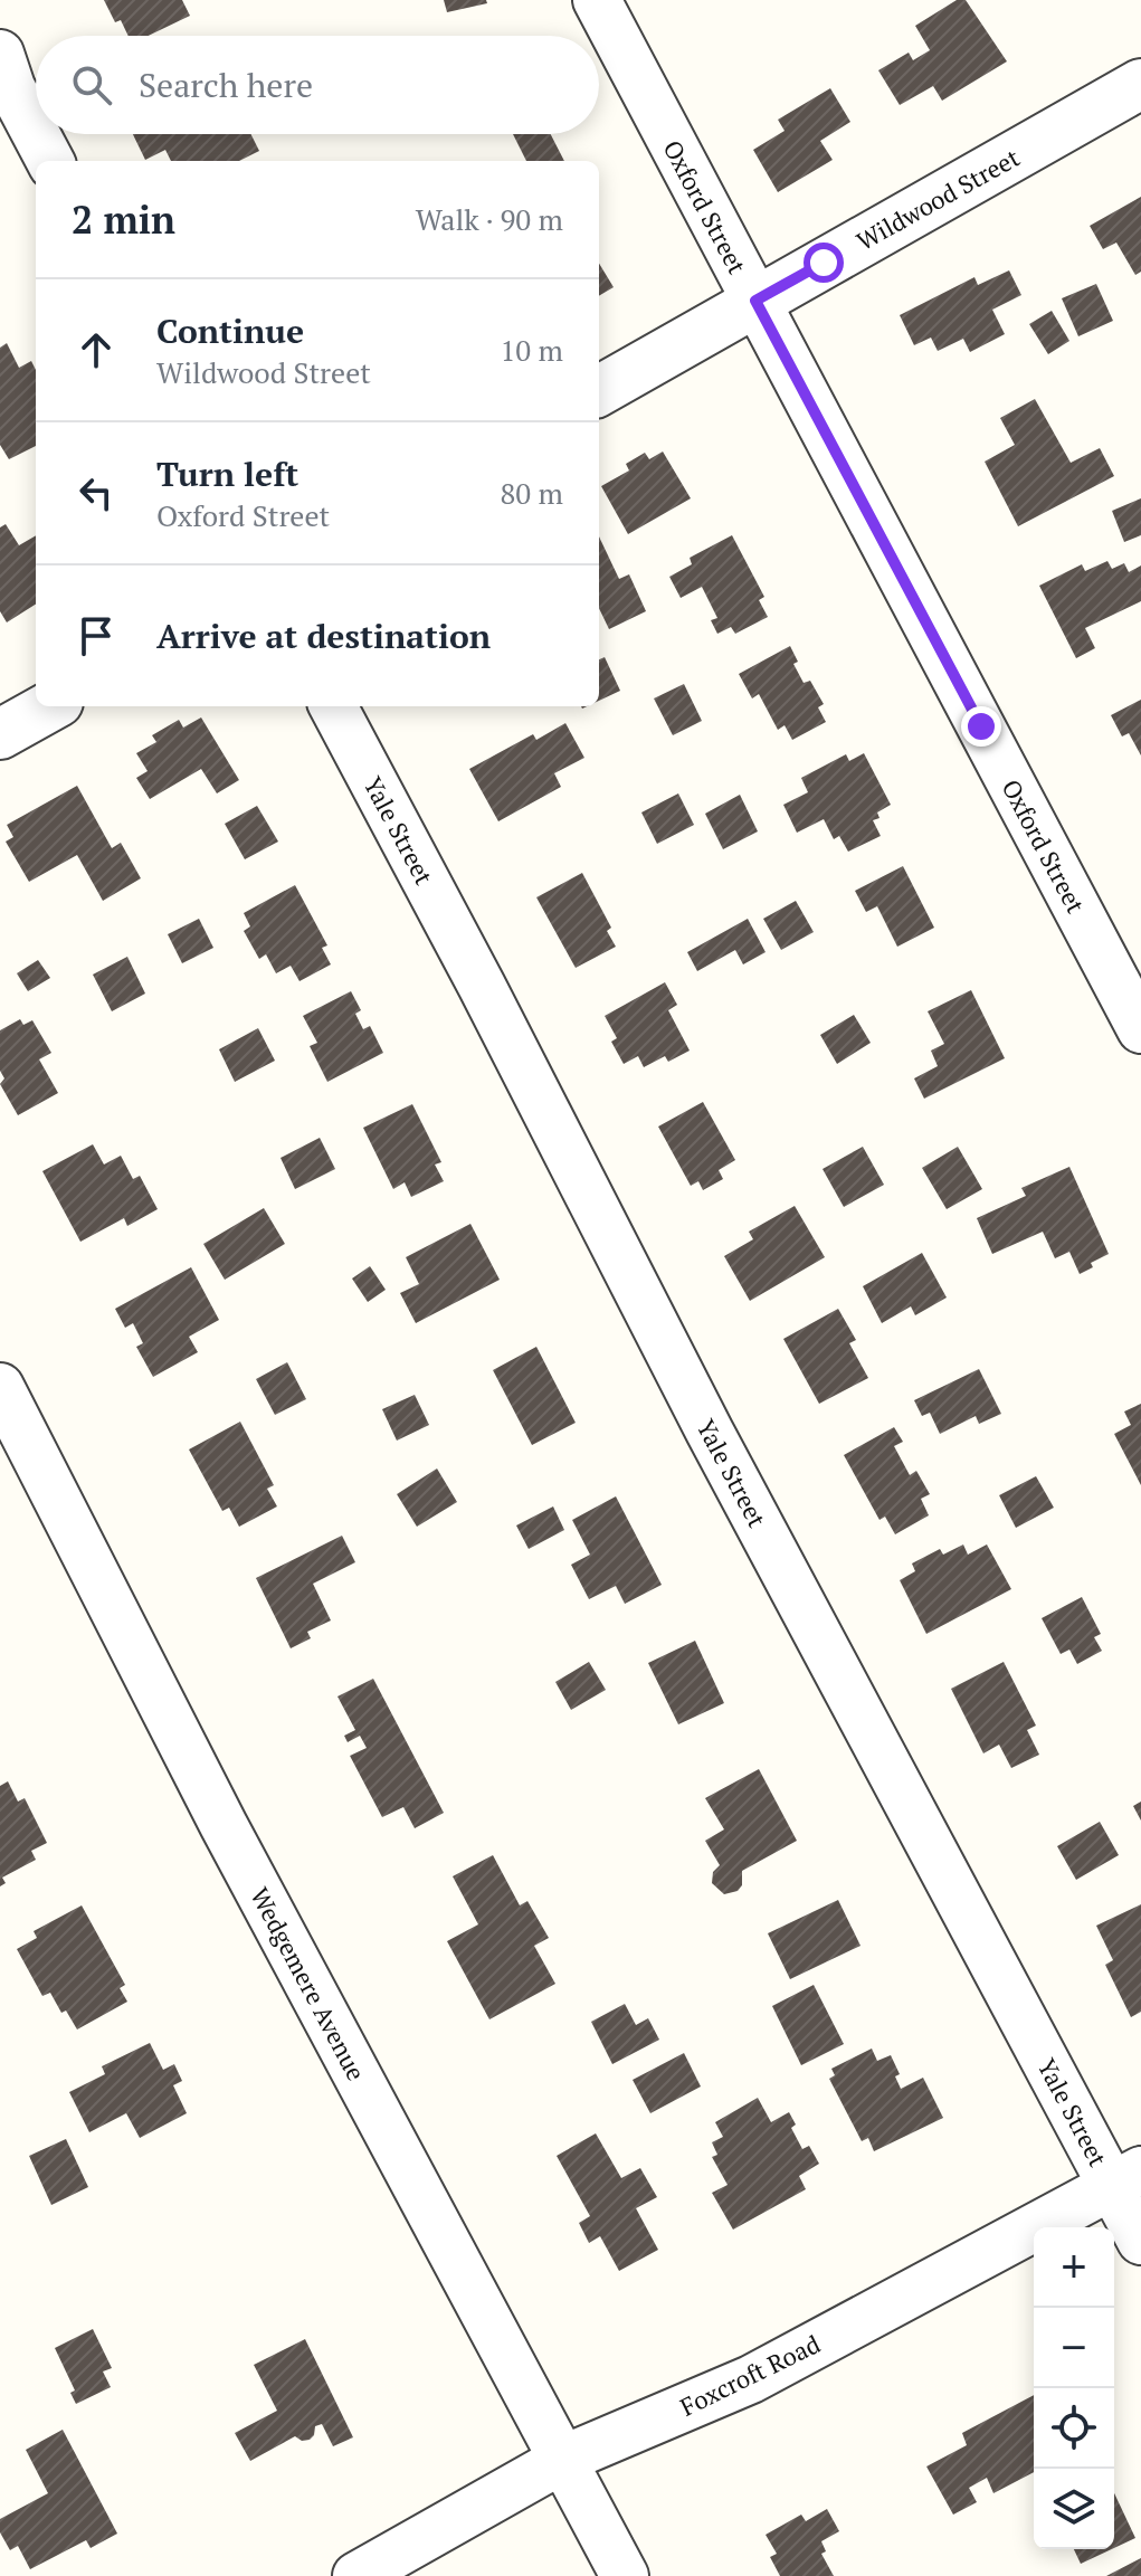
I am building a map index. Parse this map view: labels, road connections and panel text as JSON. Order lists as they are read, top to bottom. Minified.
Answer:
{"streets":{"street":["Wildwood Street","Oxford Street","Yale Street","Wedgemere Avenue","Foxcroft Road"]},"crossings":[["Wildwood Street","Oxford Street"],["Yale Street","Foxcroft Road"],["Wedgemere Avenue","Foxcroft Road"]],"page":{"search":"Search here","heading":["2 min","Walk · 90 m"],"list":[["Continue","Wildwood Street","10 m"],["Turn left","Oxford Street","80 m"],"Arrive at destination"],"map_buttons":["+","−"]}}
